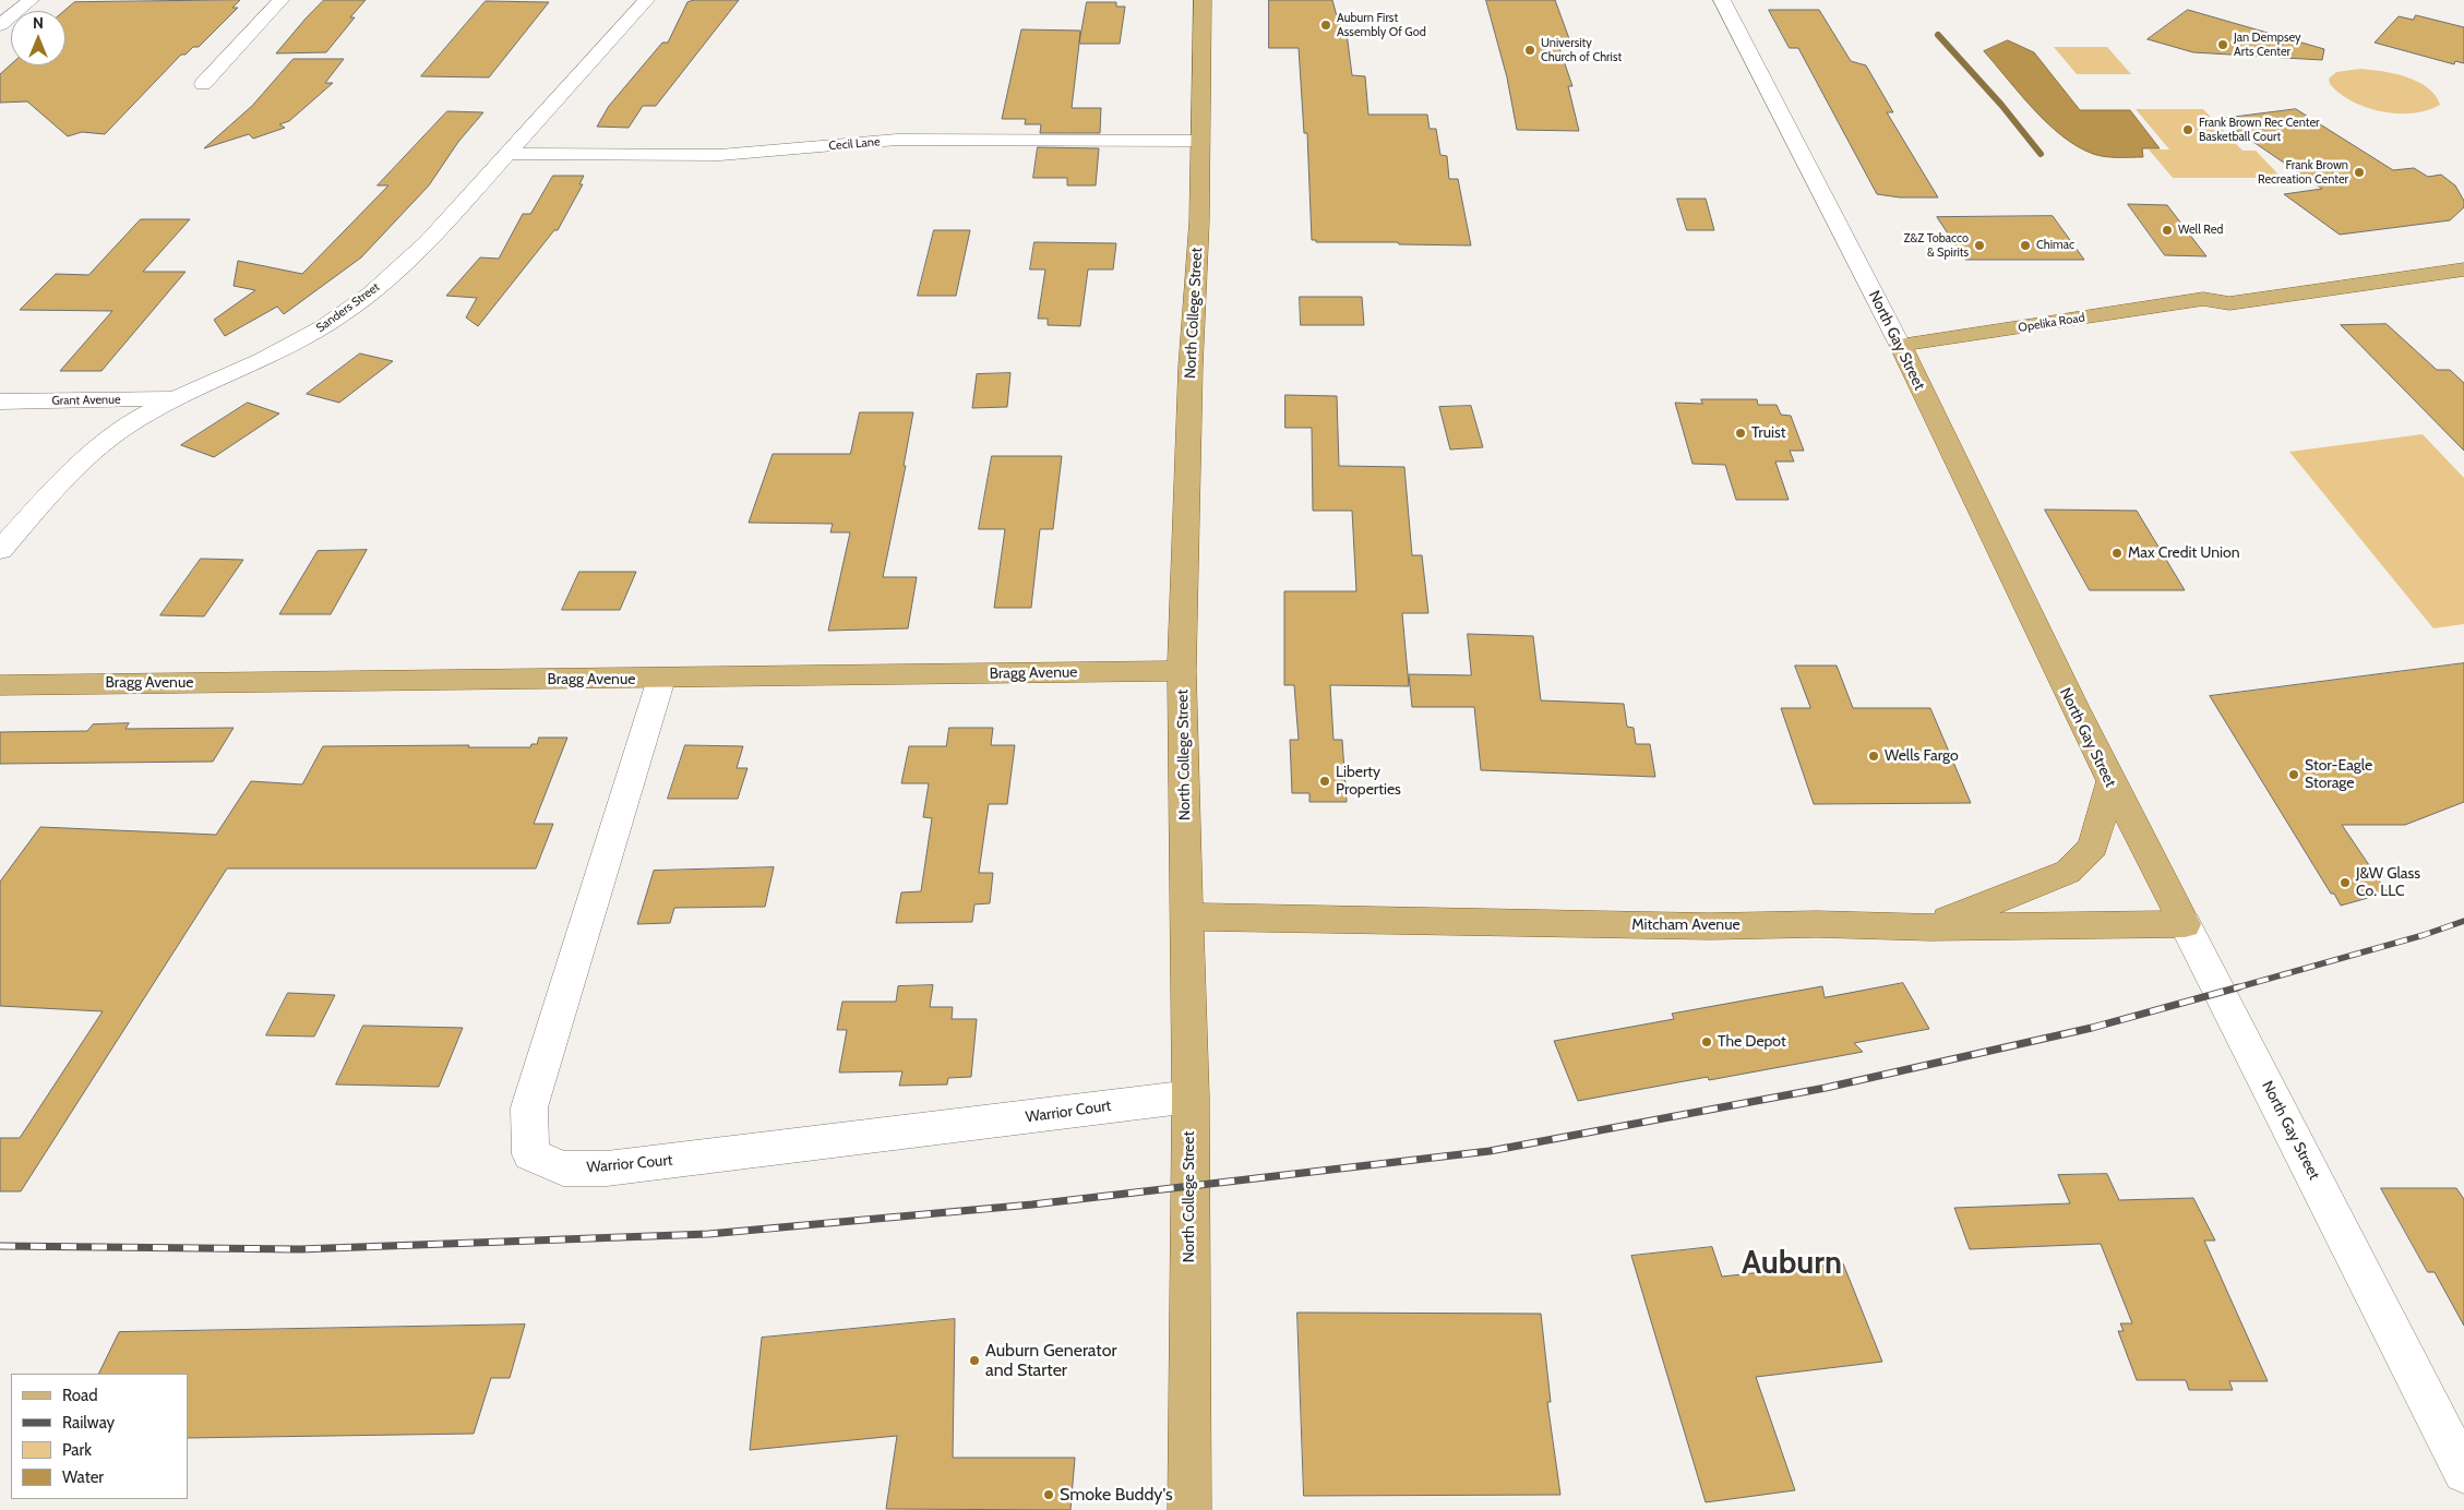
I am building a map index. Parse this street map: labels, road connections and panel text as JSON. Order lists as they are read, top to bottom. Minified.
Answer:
{"streets":{"main road":["North College Street","Opelika Road","North Gay Street","Bragg Avenue","Mitcham Avenue"],"street":["Cecil Lane","Sanders Street","Grant Avenue","Warrior Court"]},"crossings":[["Cecil Lane","Sanders Street"],["Cecil Lane","North College Street"],["Sanders Street","Grant Avenue"],["North College Street","Bragg Avenue"],["North College Street","Mitcham Avenue"],["North College Street","Warrior Court"],["Opelika Road","North Gay Street"],["North Gay Street","Mitcham Avenue"],["Bragg Avenue","Warrior Court"]],"districts":["Auburn"],"places":["Auburn First Assembly Of God","Jan Dempsey Arts Center","University Church of Christ","Frank Brown Rec Center Basketball Court","Frank Brown Recreation Center","Well Red","Z&Z Tobacco & Spirits","Chimac","Truist","Max Credit Union","Wells Fargo","Stor-Eagle Storage","Liberty Properties","J&W Glass Co. LLC","The Depot","Auburn Generator and Starter","Smoke Buddy's"],"legend":["Road","Railway","Park","Water"],"north":"top"}
